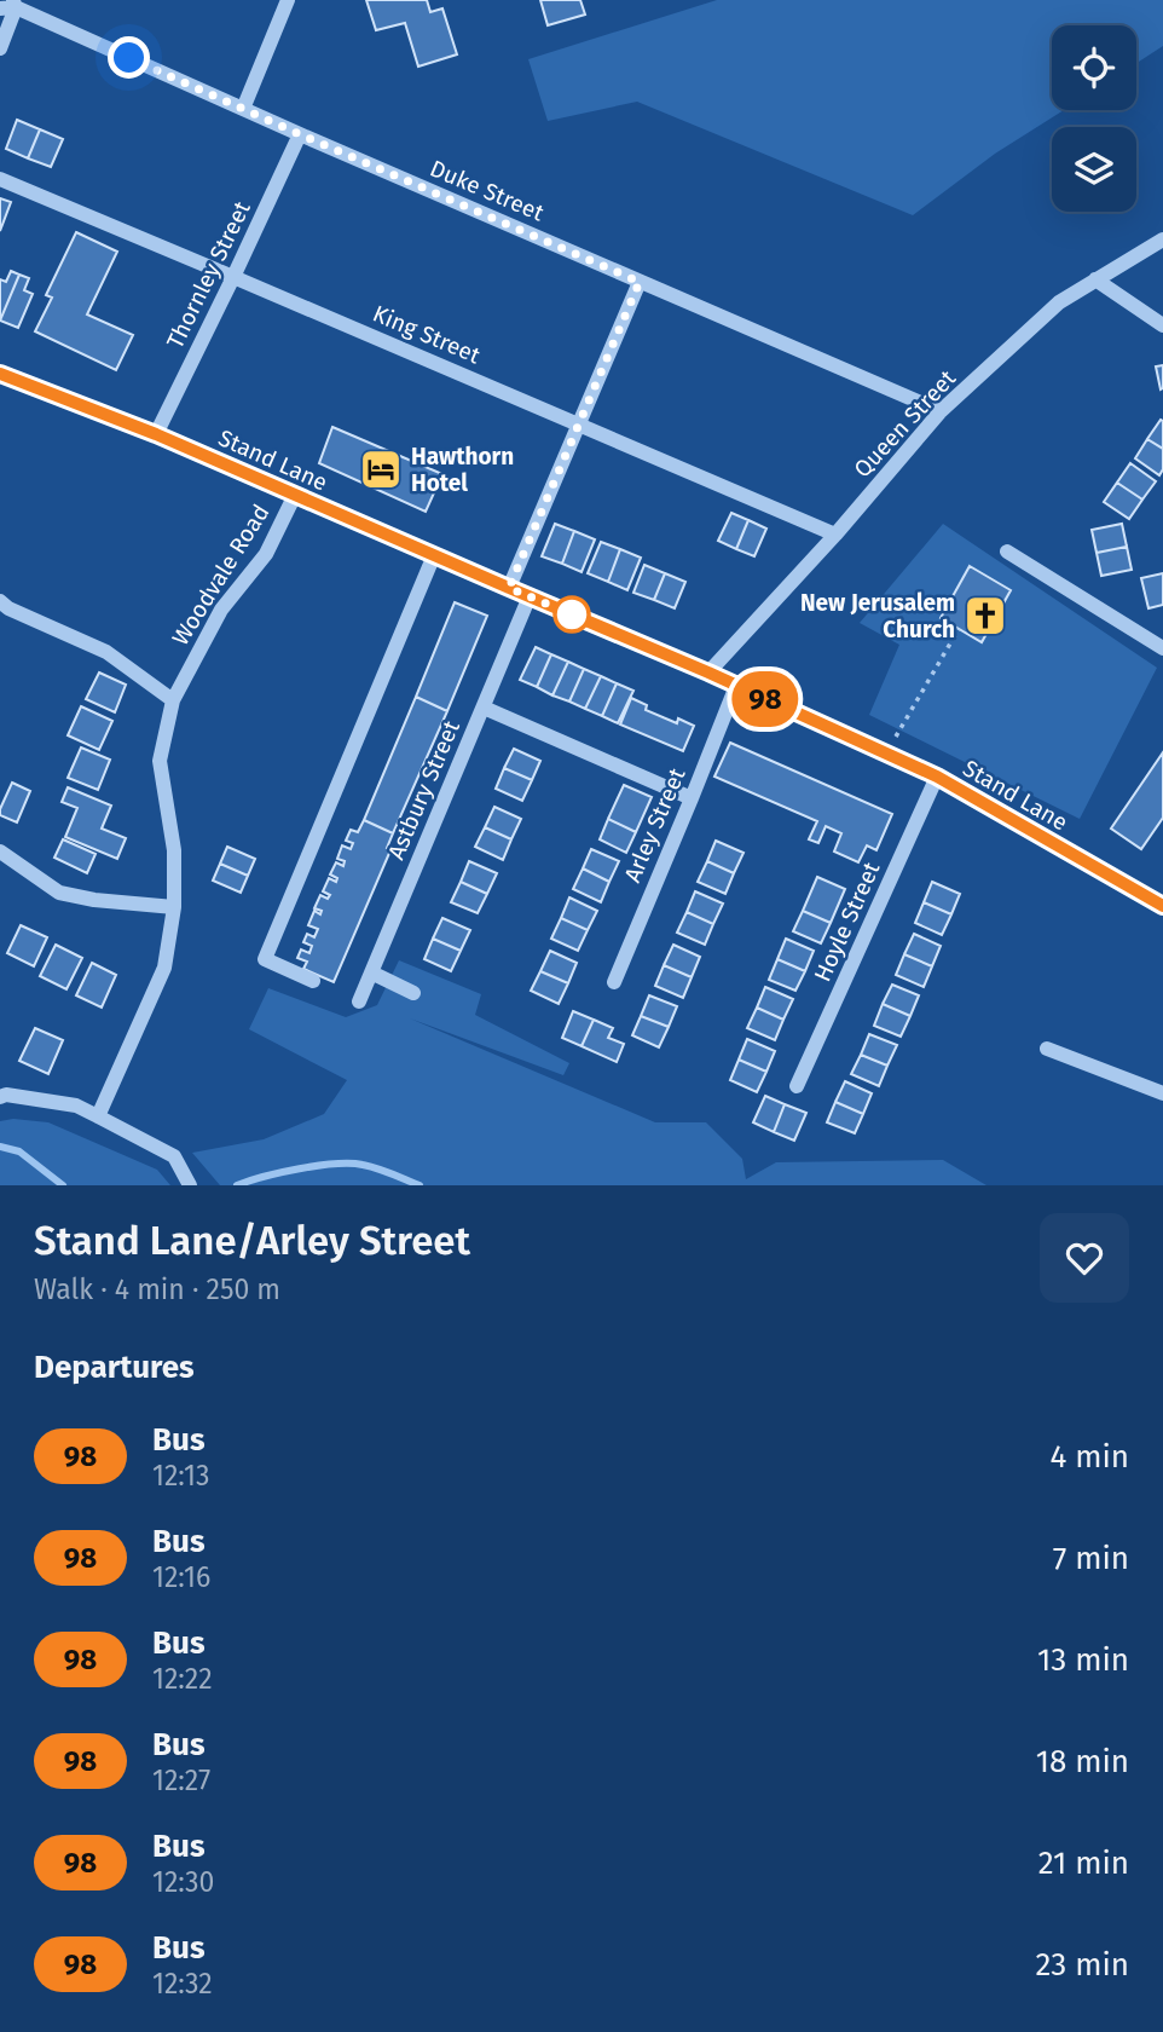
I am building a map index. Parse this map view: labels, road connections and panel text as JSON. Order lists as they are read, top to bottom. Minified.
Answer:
{"streets":{"street":["Duke Street","Thornley Street","King Street","Queen Street","Stand Lane","Woodvale Road","Astbury Street","Arley Street","Hoyle Street"]},"crossings":[["Duke Street","Thornley Street"],["Duke Street","Queen Street"],["Thornley Street","King Street"],["Thornley Street","Stand Lane"],["King Street","Queen Street"],["Queen Street","Stand Lane"],["Stand Lane","Woodvale Road"],["Stand Lane","Astbury Street"],["Stand Lane","Arley Street"],["Stand Lane","Hoyle Street"]],"places":{"hotel":["Hawthorn Hotel"],"church":["New Jerusalem Church"]},"lines":["bus line 98"],"page":{"on_map":"98","heading":[["Stand Lane/Arley Street","Walk · 4 min · 250 m"],"Departures"],"list":[{"mark":"98","name":"Bus","note":"12:13","value":"4 min"},{"mark":"98","name":"Bus","note":"12:16","value":"7 min"},{"mark":"98","name":"Bus","note":"12:22","value":"13 min"},{"mark":"98","name":"Bus","note":"12:27","value":"18 min"},{"mark":"98","name":"Bus","note":"12:30","value":"21 min"},{"mark":"98","name":"Bus","note":"12:32","value":"23 min"}]}}
